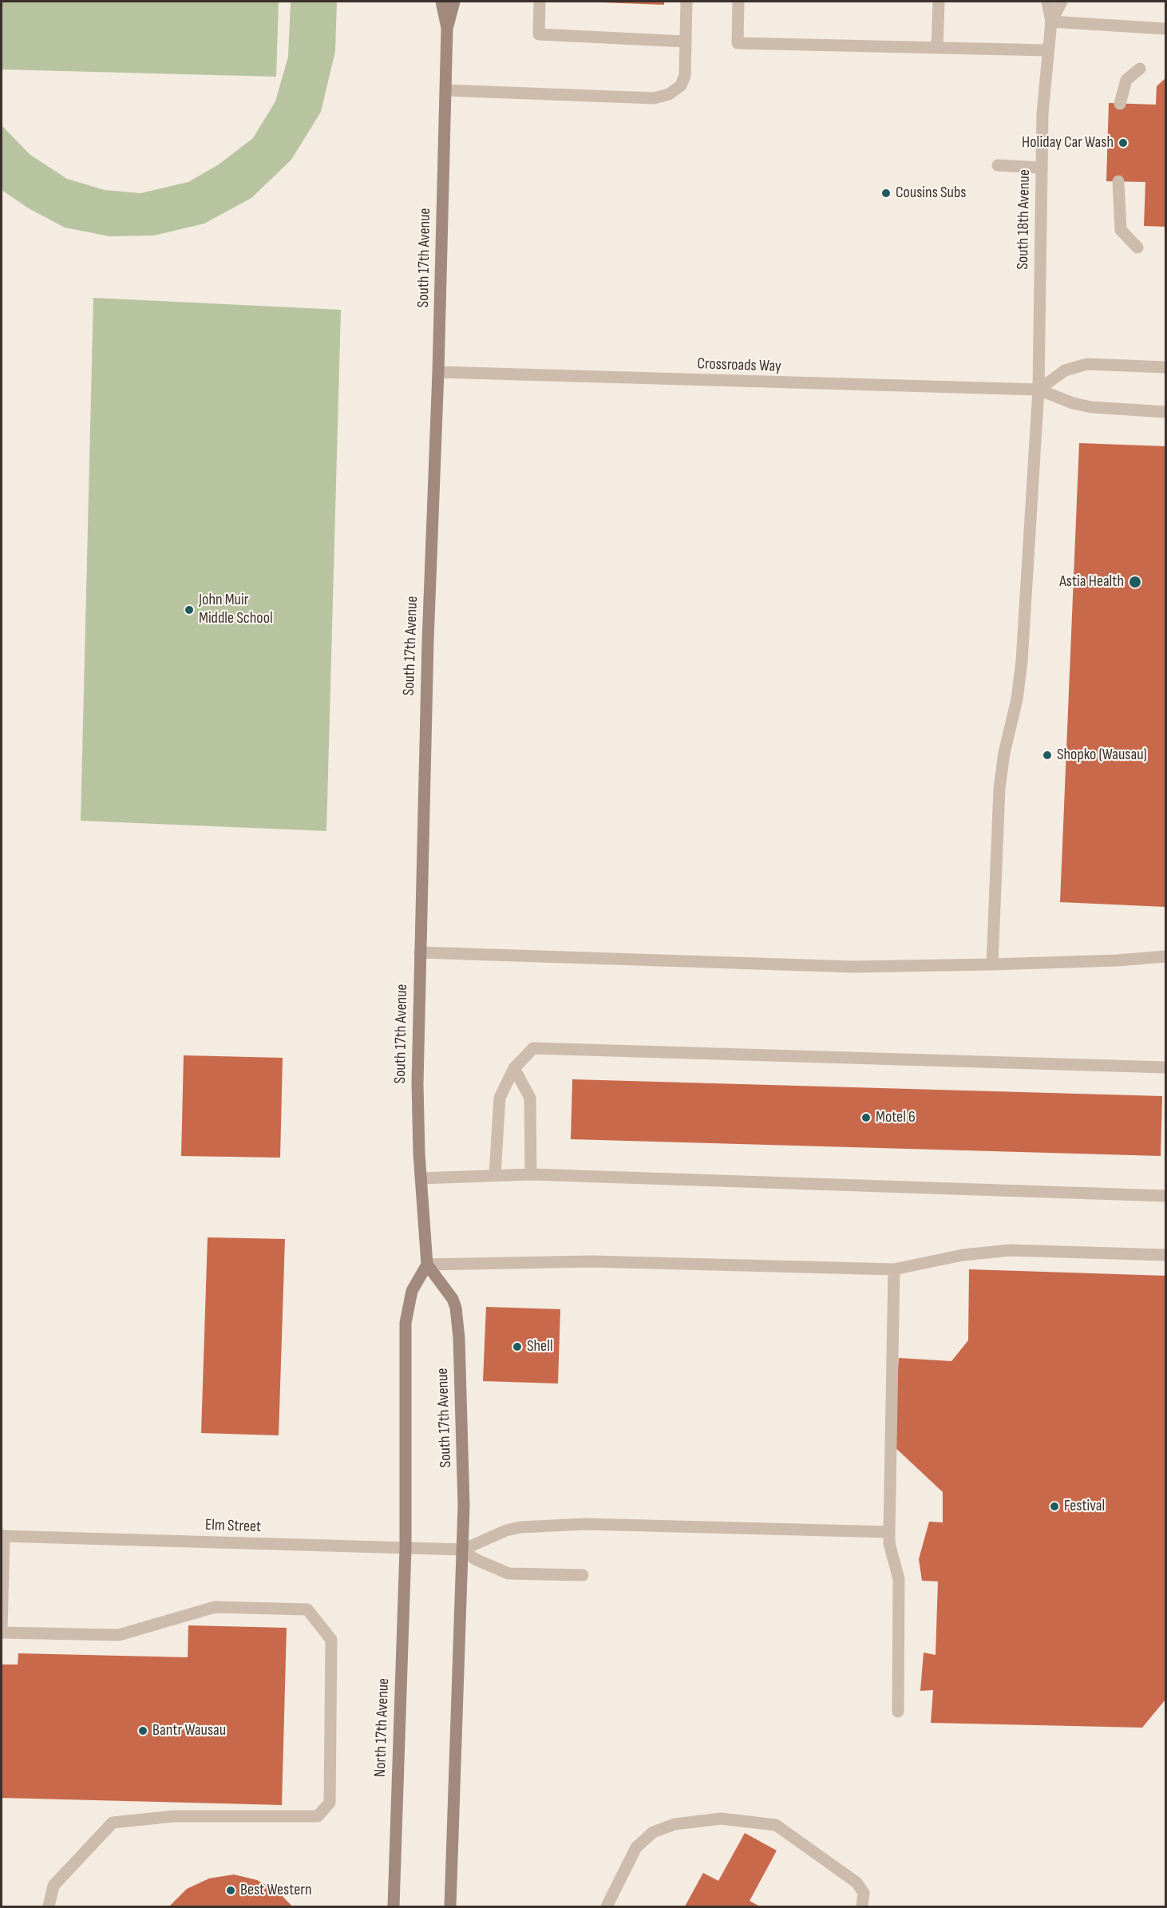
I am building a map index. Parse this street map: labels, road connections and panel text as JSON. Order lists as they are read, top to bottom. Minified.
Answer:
{"streets":{"main road":["South 17th Avenue","North 17th Avenue"],"street":["South 18th Avenue","Crossroads Way","Elm Street"]},"crossings":[["South 18th Avenue","Crossroads Way"],["South 17th Avenue","Crossroads Way"],["South 17th Avenue","Elm Street"],["Elm Street","North 17th Avenue"]],"places":["Holiday Car Wash","Cousins Subs","Astia Health","John Muir Middle School","Shopko (Wausau)","Motel 6","Shell","Festival","Bantr Wausau","Best Western"]}
